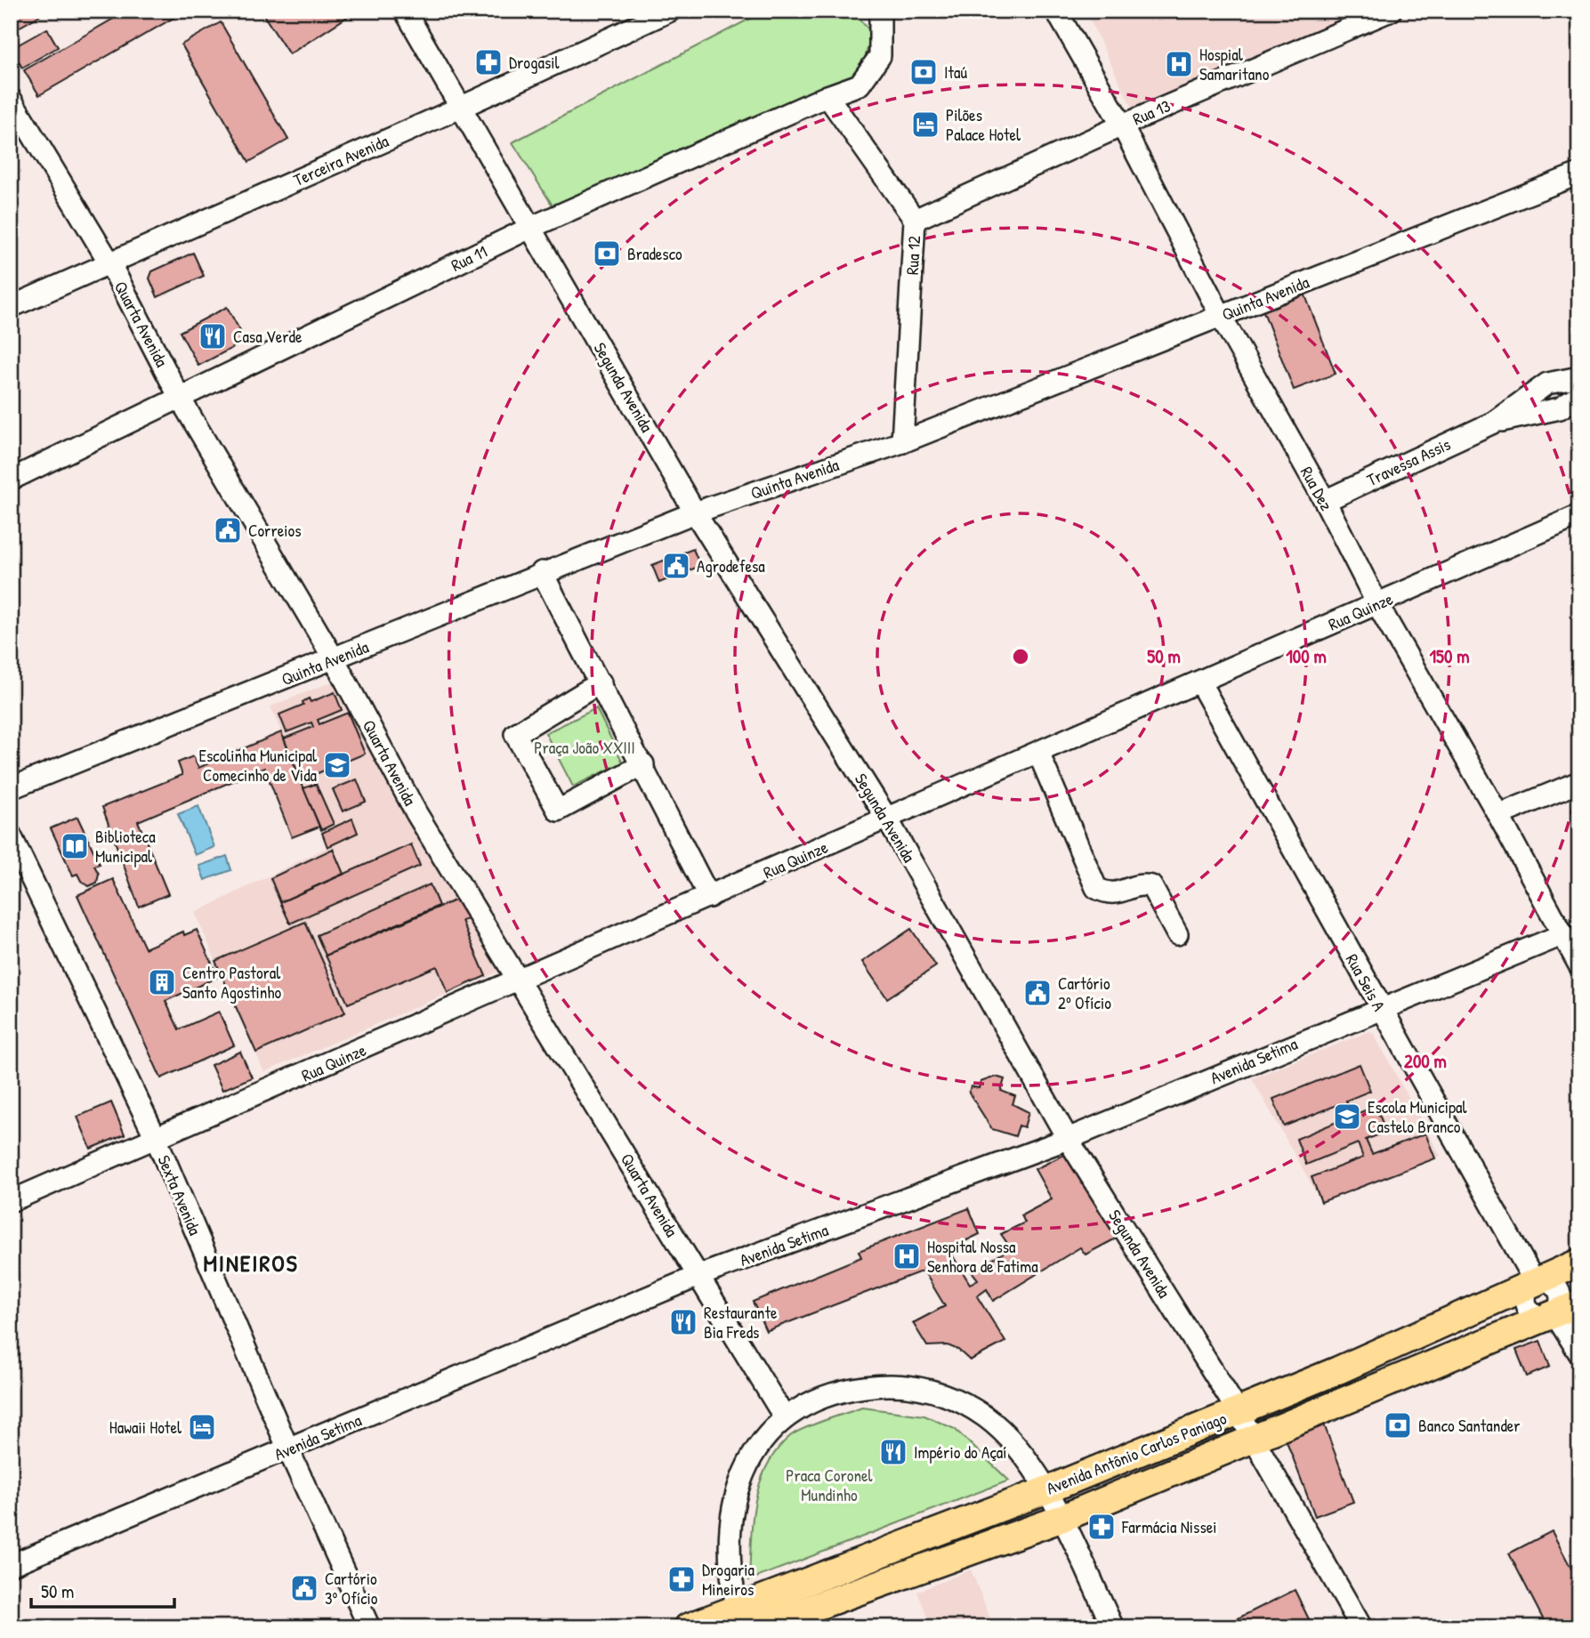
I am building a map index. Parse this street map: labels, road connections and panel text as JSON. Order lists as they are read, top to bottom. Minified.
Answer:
{"streets":{"main road":["Avenida Antônio Carlos Paniago"],"street":["Rua 13","Terceira Avenida","Rua 12","Rua 11","Quinta Avenida","Quarta Avenida","Segunda Avenida","Travessa Assis","Rua Dez","Rua Quinze","Rua Seis A","Avenida Setima","Sexta Avenida"]},"crossings":[["Rua 13","Rua 12"],["Rua 13","Rua Dez"],["Terceira Avenida","Quarta Avenida"],["Terceira Avenida","Segunda Avenida"],["Rua 12","Rua 11"],["Rua 12","Quinta Avenida"],["Rua 11","Quarta Avenida"],["Rua 11","Segunda Avenida"],["Quinta Avenida","Quarta Avenida"],["Quinta Avenida","Segunda Avenida"],["Quinta Avenida","Rua Dez"],["Quarta Avenida","Rua Quinze"],["Quarta Avenida","Avenida Setima"],["Segunda Avenida","Rua Quinze"],["Segunda Avenida","Avenida Setima"],["Segunda Avenida","Avenida Antônio Carlos Paniago"],["Travessa Assis","Rua Dez"],["Rua Dez","Rua Quinze"],["Rua Dez","Avenida Setima"],["Rua Quinze","Rua Seis A"],["Rua Quinze","Sexta Avenida"],["Rua Seis A","Avenida Setima"],["Rua Seis A","Avenida Antônio Carlos Paniago"],["Avenida Setima","Sexta Avenida"]],"districts":["MINEIROS"],"parks":["Praça João XXIII","Praca Coronel Mundinho"],"places":{"pharmacy":["Drogasil","Farmácia Nissei","Drogaria Mineiros"],"hospital":["Hospial Samaritano","Hospital Nossa Senhora de Fatima"],"bank":["Itaú","Bradesco","Banco Santander"],"hotel":["Pilões Palace Hotel","Hawaii Hotel"],"restaurant":["Casa Verde","Restaurante Bia Freds","Império do Açaí"],"public building":["Correios","Agrodefesa","Cartório 2º Ofício","Cartório 3º Ofício"],"school or university":["Escolinha Municipal Comecinho de Vida","Escola Municipal Castelo Branco"],"library":["Biblioteca Municipal"],"building":["Centro Pastoral Santo Agostinho"]},"scale_bar":"50 m","rings":["50 m","100 m","150 m","200 m"]}
